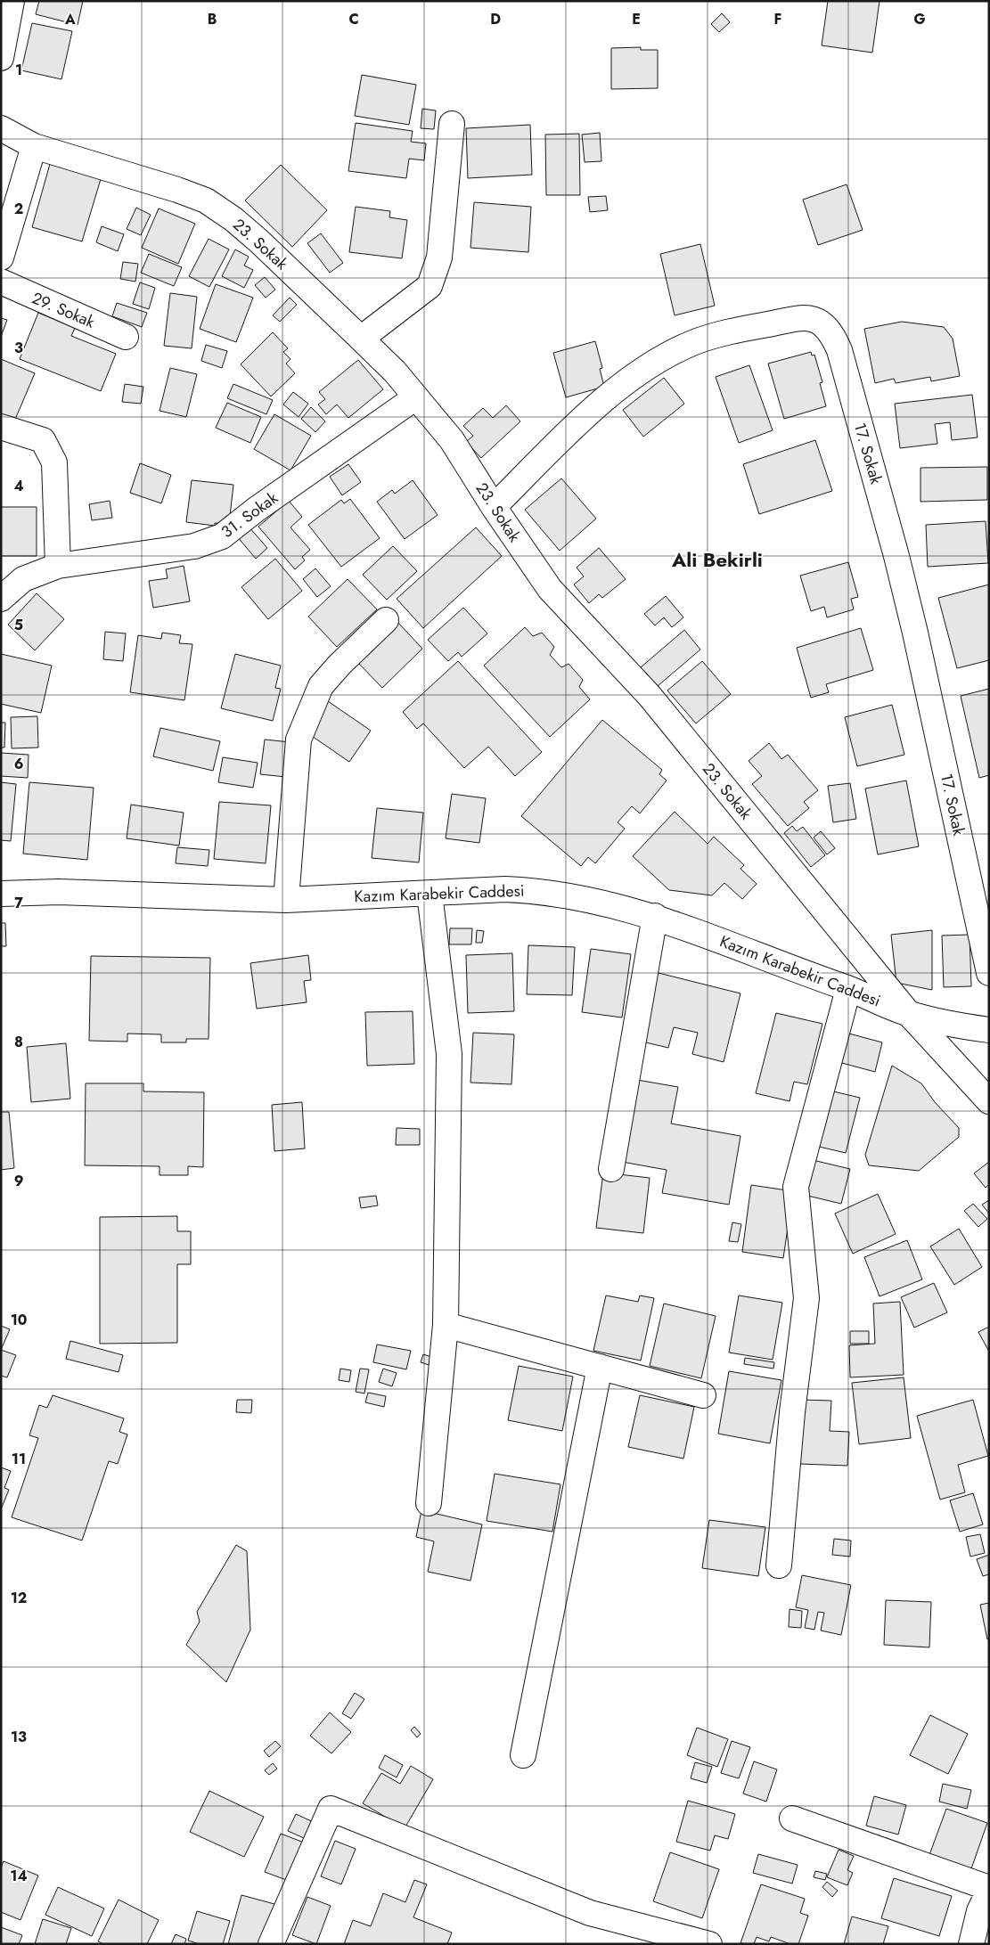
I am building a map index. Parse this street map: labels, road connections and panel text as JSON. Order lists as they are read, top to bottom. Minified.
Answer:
{"streets":{"street":["23. Sokak","29. Sokak","17. Sokak","31. Sokak","Kazım Karabekir Caddesi"]},"crossings":[["23. Sokak","17. Sokak"],["23. Sokak","31. Sokak"],["23. Sokak","Kazım Karabekir Caddesi"]],"districts":["Ali Bekirli"],"grid":{"columns":["A","B","C","D","E","F","G"],"rows":["1","2","3","4","5","6","7","8","9","10","11","12","13","14"]}}
